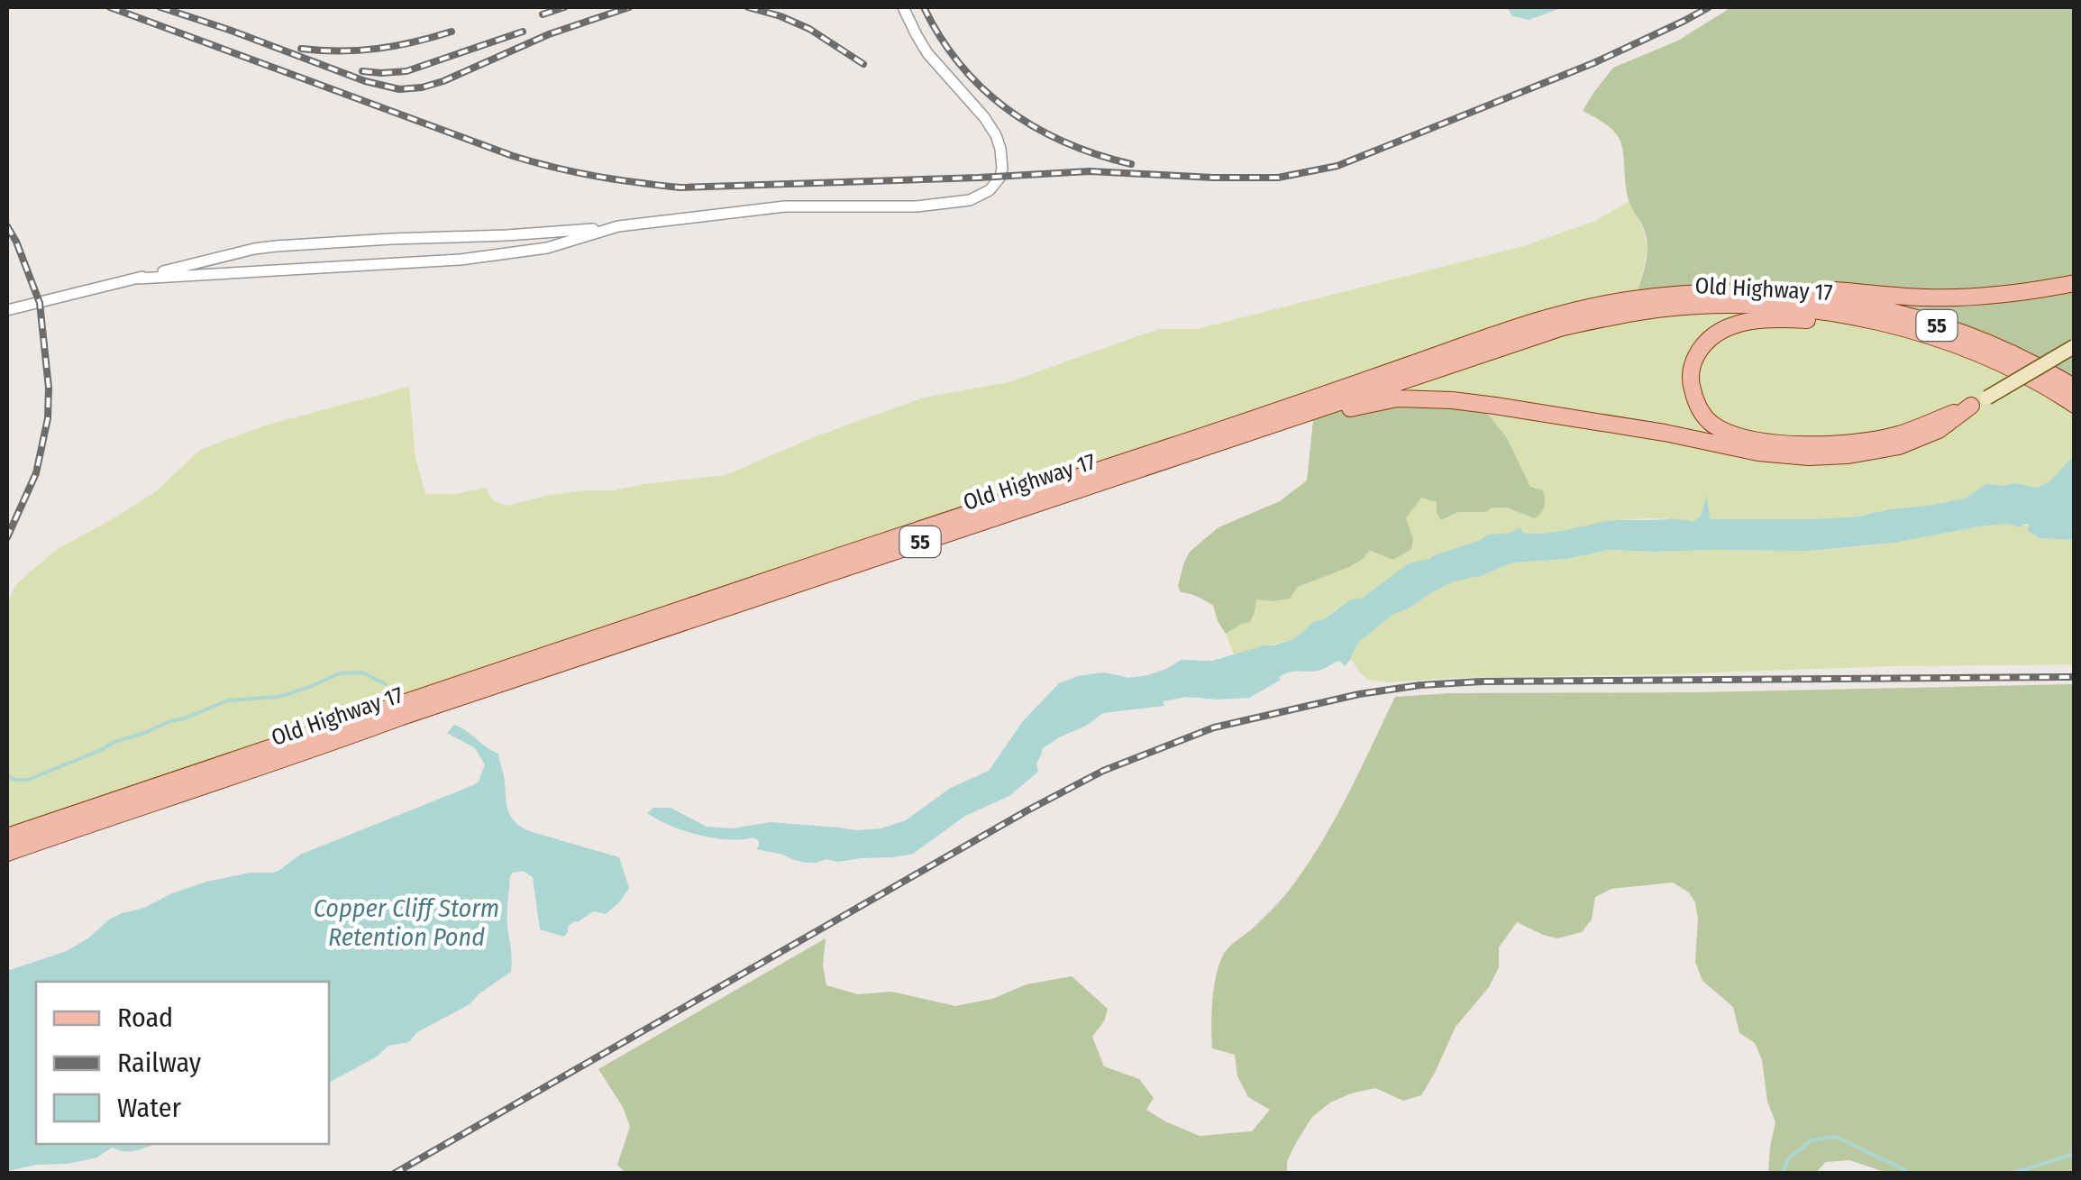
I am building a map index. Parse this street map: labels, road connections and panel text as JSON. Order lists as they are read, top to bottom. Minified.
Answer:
{"streets":{"main road":["Old Highway 17","55"]},"water":["Copper Cliff Storm Retention Pond"],"legend":["Road","Railway","Water"]}
